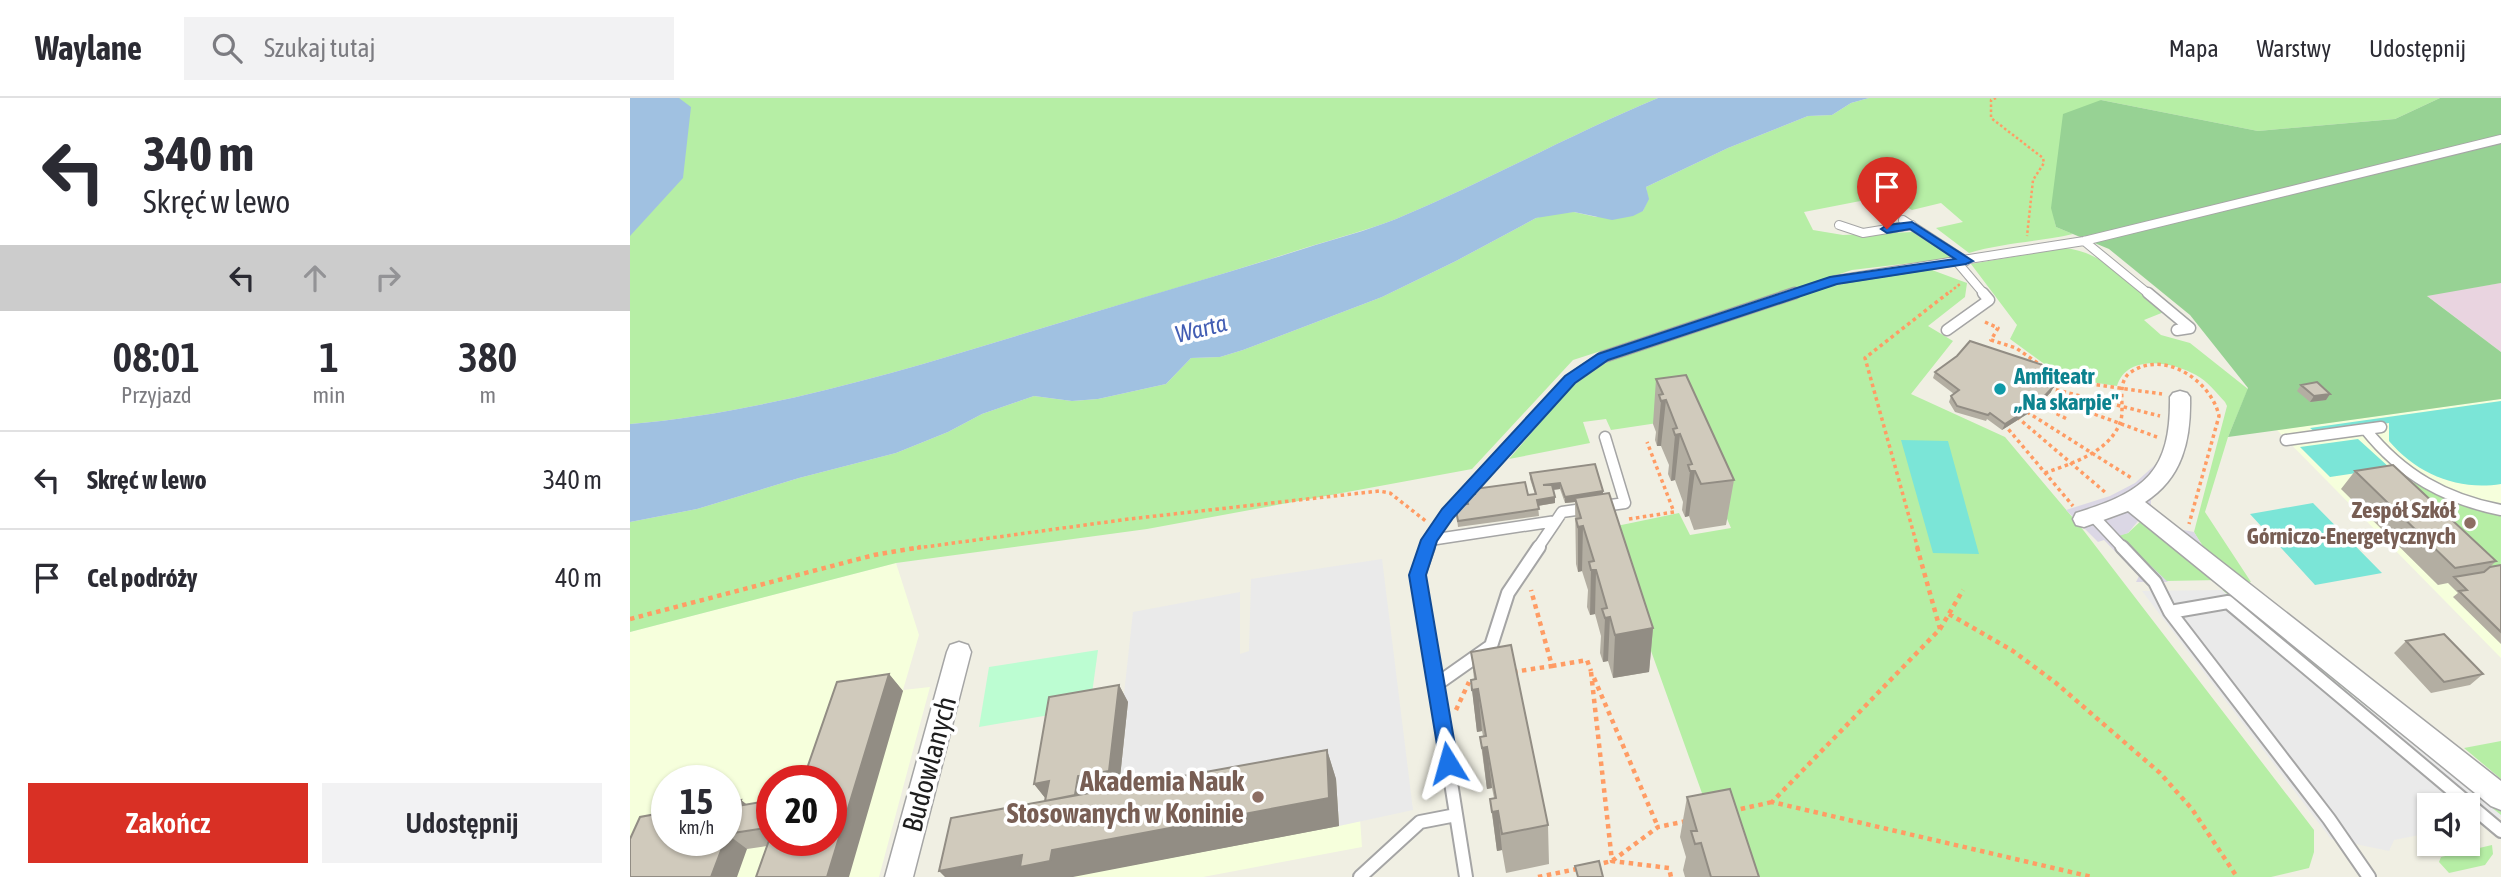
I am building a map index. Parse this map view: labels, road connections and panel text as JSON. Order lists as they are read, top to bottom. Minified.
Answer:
{"streets":{"street":["Budowlanych"]},"water":["Warta"],"places":["Amfiteatr ,,Na skarpie''","Zespół Szkół Górniczo-Energetycznych","Akademia Nauk Stosowanych w Koninie"],"page":{"header":"Waylane","search":"Szukaj tutaj","nav":["Mapa","Warstwy","Udostępnij"],"turn":["340 m","Skręć w lewo"],"eta":["08:01","Przyjazd","1","min","380","m"],"list":[{"name":"Skręć w lewo","value":"340 m"},{"name":"Cel podróży","value":"40 m"}],"speed":"15 km/h","limit":"20","buttons":["Zakończ","Udostępnij"]}}
